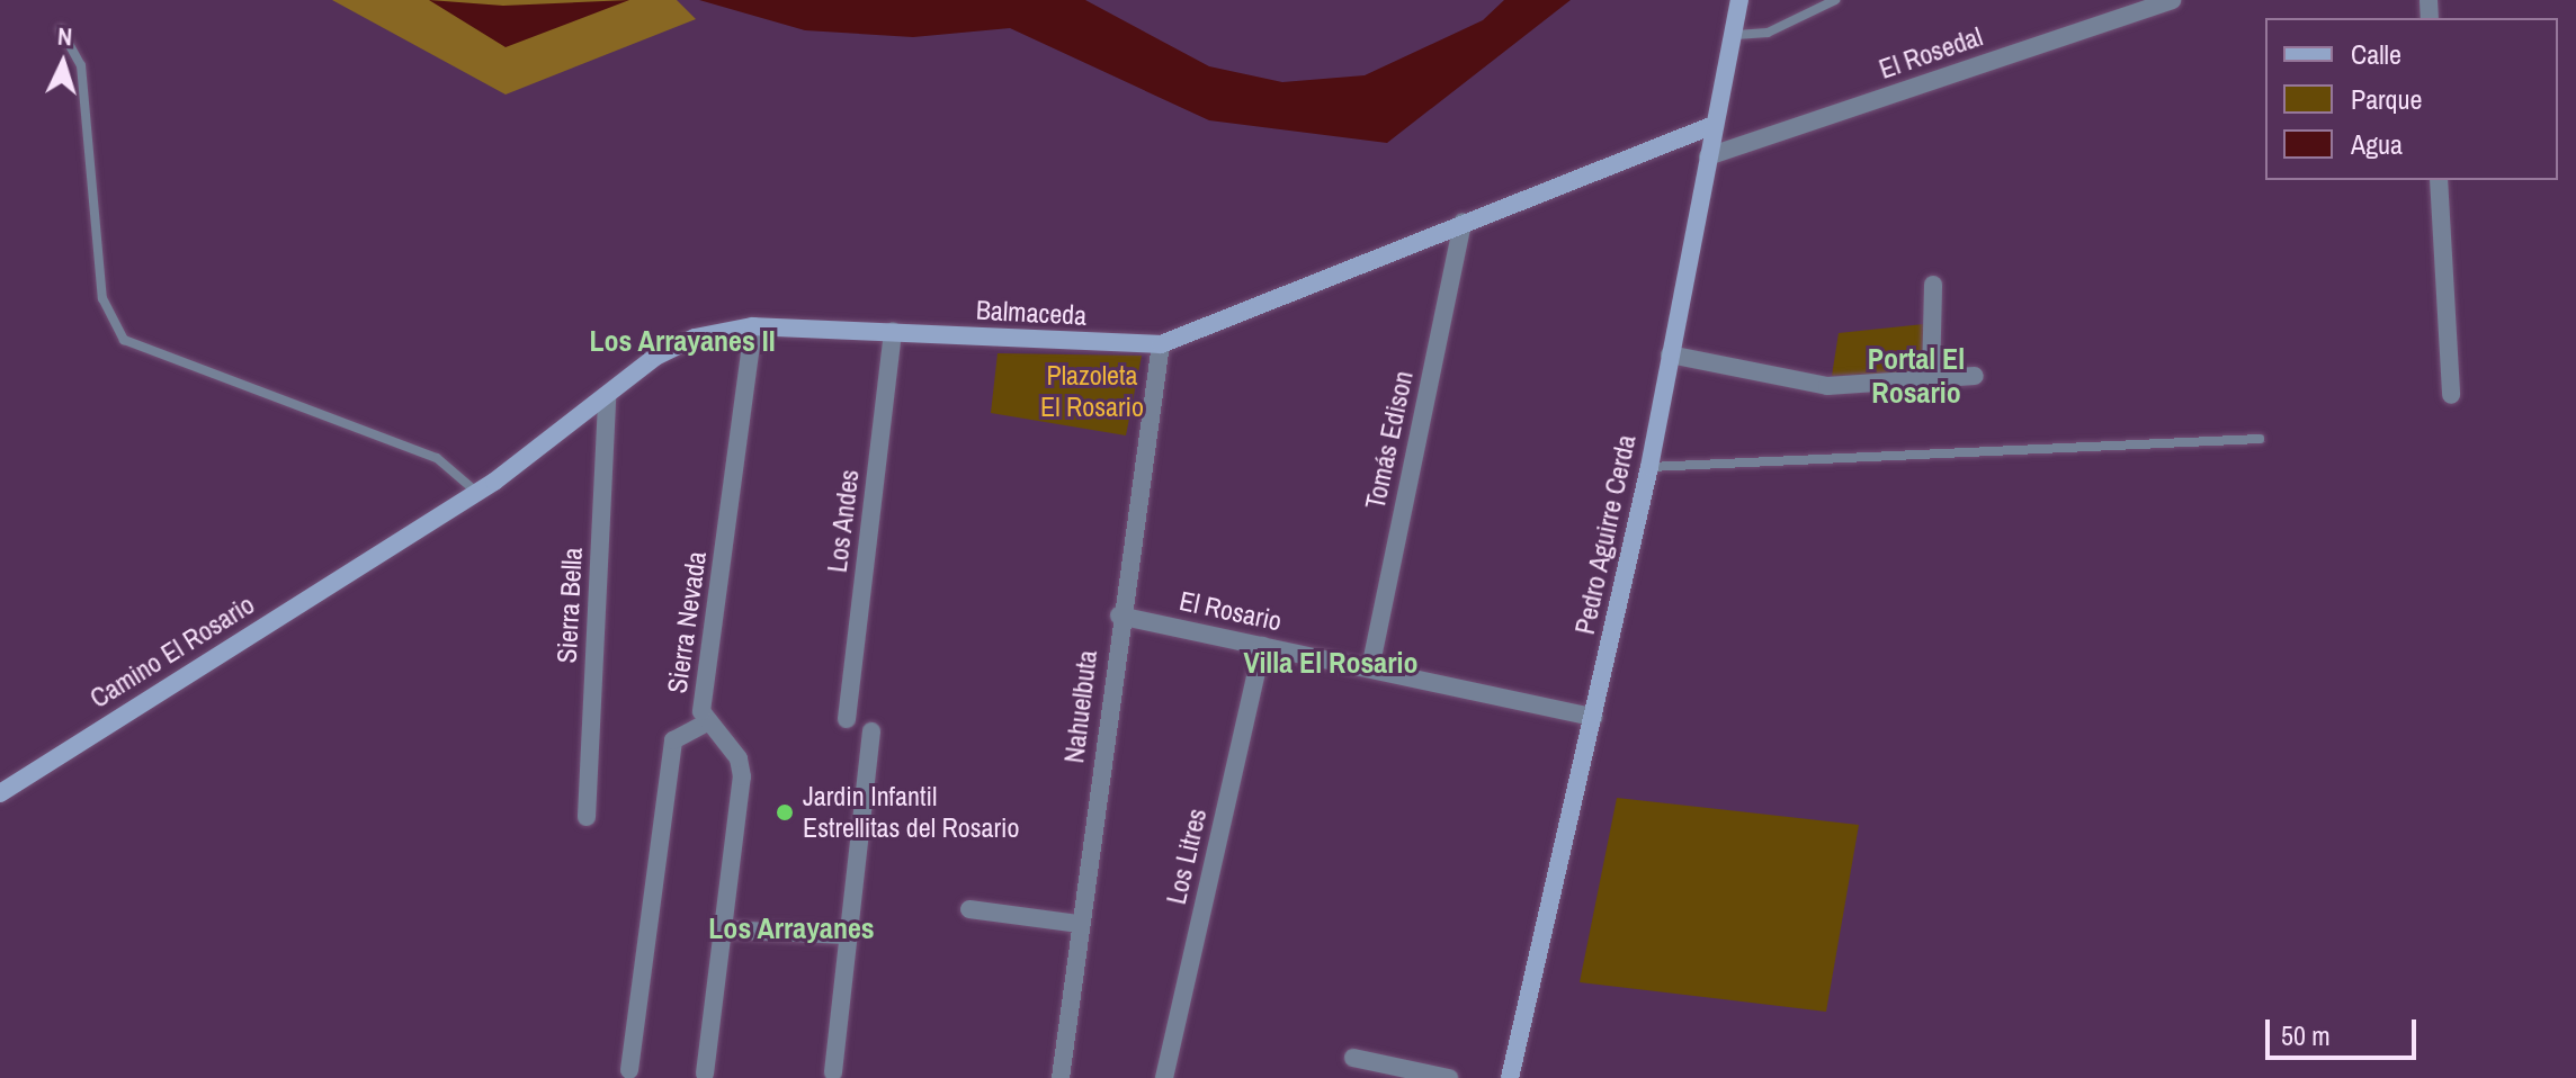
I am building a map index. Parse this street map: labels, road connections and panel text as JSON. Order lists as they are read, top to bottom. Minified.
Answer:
{"streets":{"street":["El Rosedal","Balmaceda","Tomás Edison","Los Andes","Pedro Aguirre Cerda","Sierra Bella","El Rosario","Sierra Nevada","Camino El Rosario","Nahuelbuta","Los Litres"]},"crossings":[["El Rosedal","Pedro Aguirre Cerda"],["Balmaceda","Tomás Edison"],["Balmaceda","Los Andes"],["Balmaceda","Pedro Aguirre Cerda"],["Balmaceda","Sierra Bella"],["Balmaceda","Sierra Nevada"],["Balmaceda","Camino El Rosario"],["Balmaceda","Nahuelbuta"],["Tomás Edison","El Rosario"],["Pedro Aguirre Cerda","El Rosario"],["El Rosario","Nahuelbuta"],["El Rosario","Los Litres"]],"districts":["Los Arrayanes II","Portal El Rosario","Villa El Rosario","Los Arrayanes"],"parks":["Plazoleta El Rosario"],"places":["Jardin Infantil Estrellitas del Rosario"],"legend":["Calle","Parque","Agua"],"scale_bar":"50 m","north":"top"}
